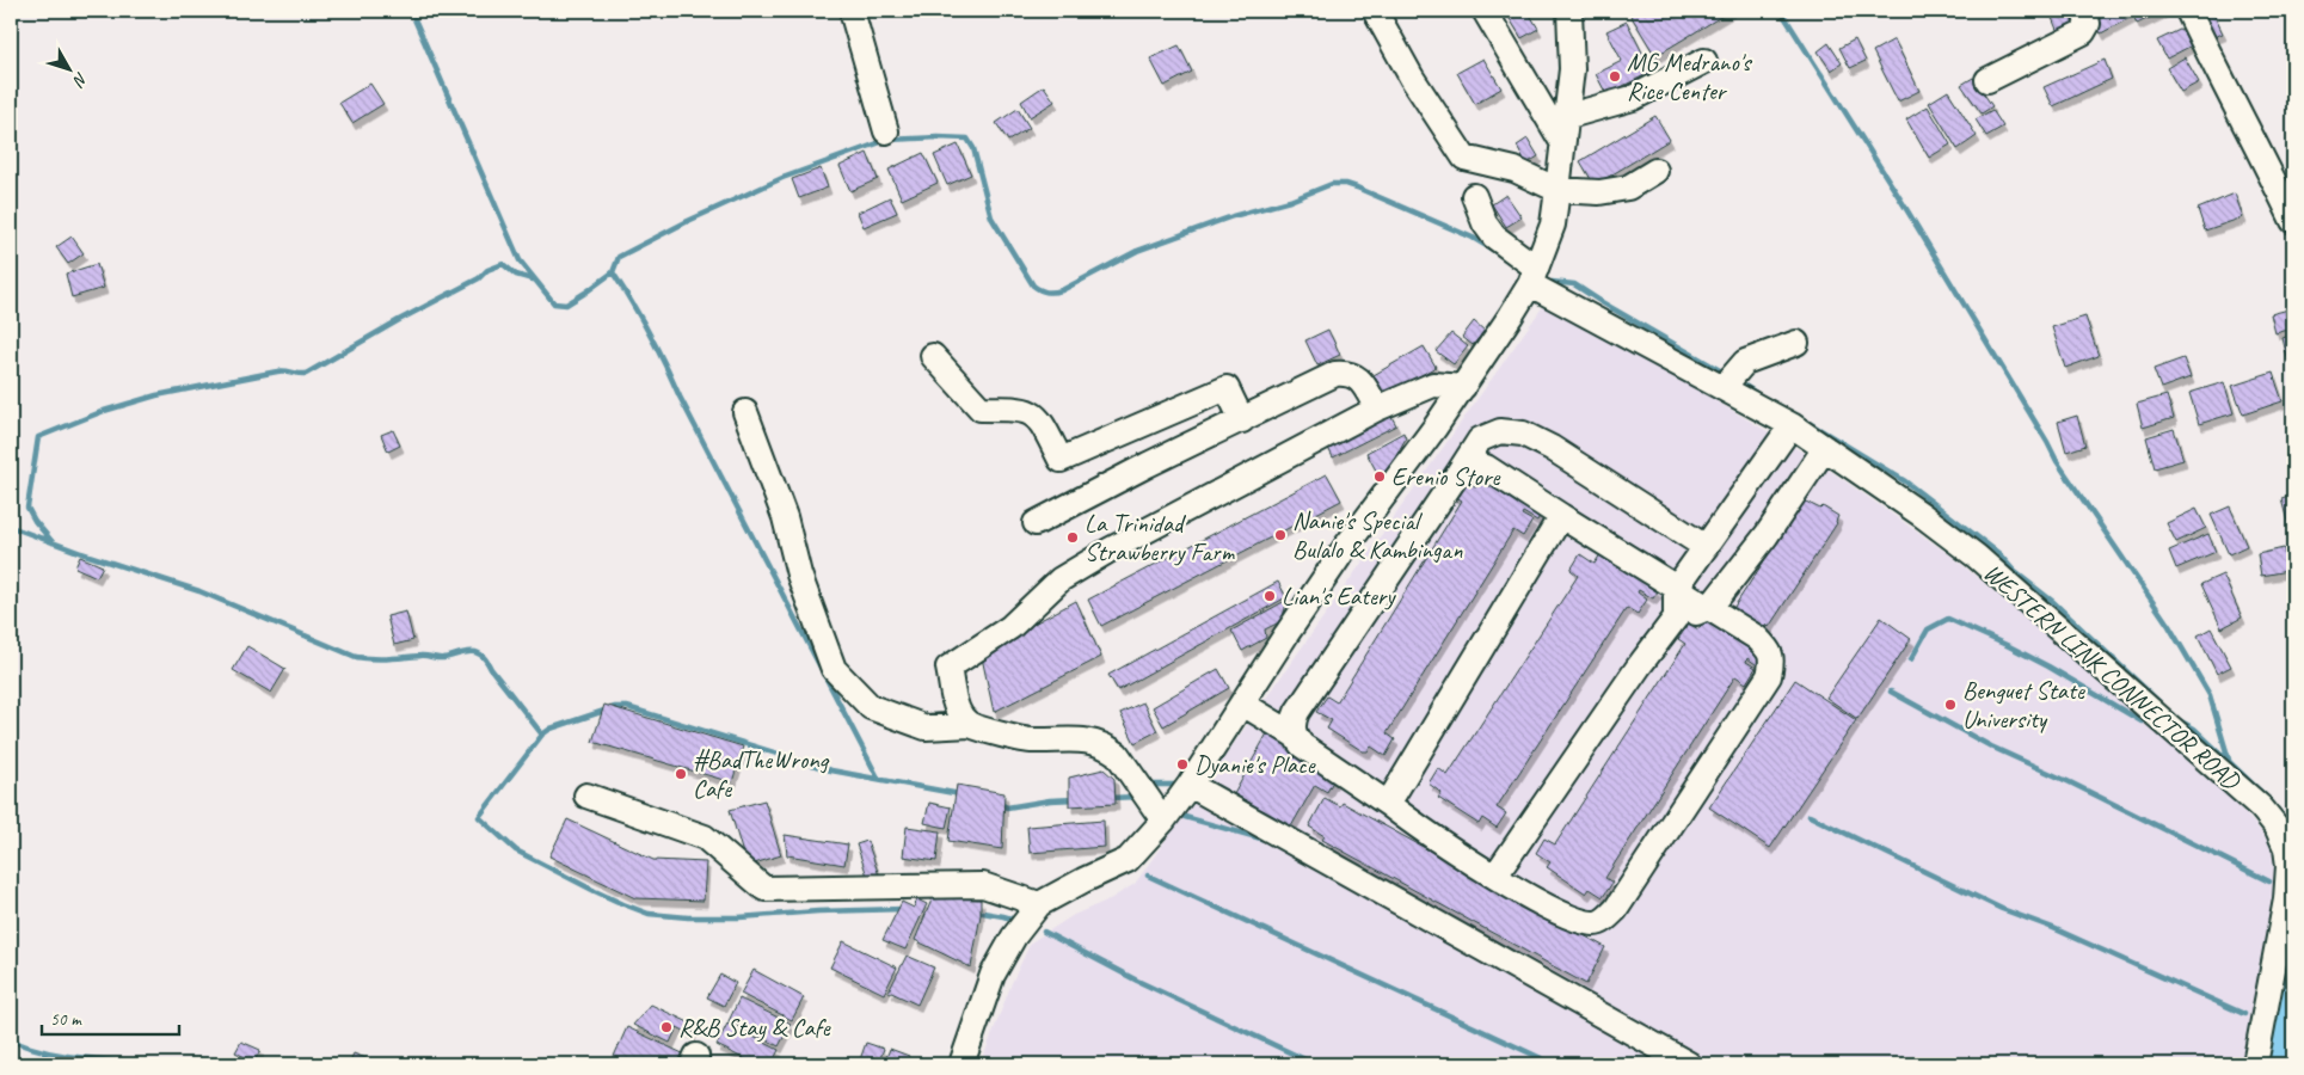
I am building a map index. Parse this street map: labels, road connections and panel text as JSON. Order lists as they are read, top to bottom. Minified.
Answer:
{"streets":{"street":["WESTERN LINK CONNECTOR ROAD"]},"places":["MG Medrano's Rice Center","Erenio Store","Nanie's Special Bulalo & Kambingan","La Trinidad Strawberry Farm","Lian's Eatery","Benguet State University","Dyanie's Place","#BadTheWrong Cafe","R&B Stay & Cafe"],"scale_bar":"50 m","north":"bottom right"}
